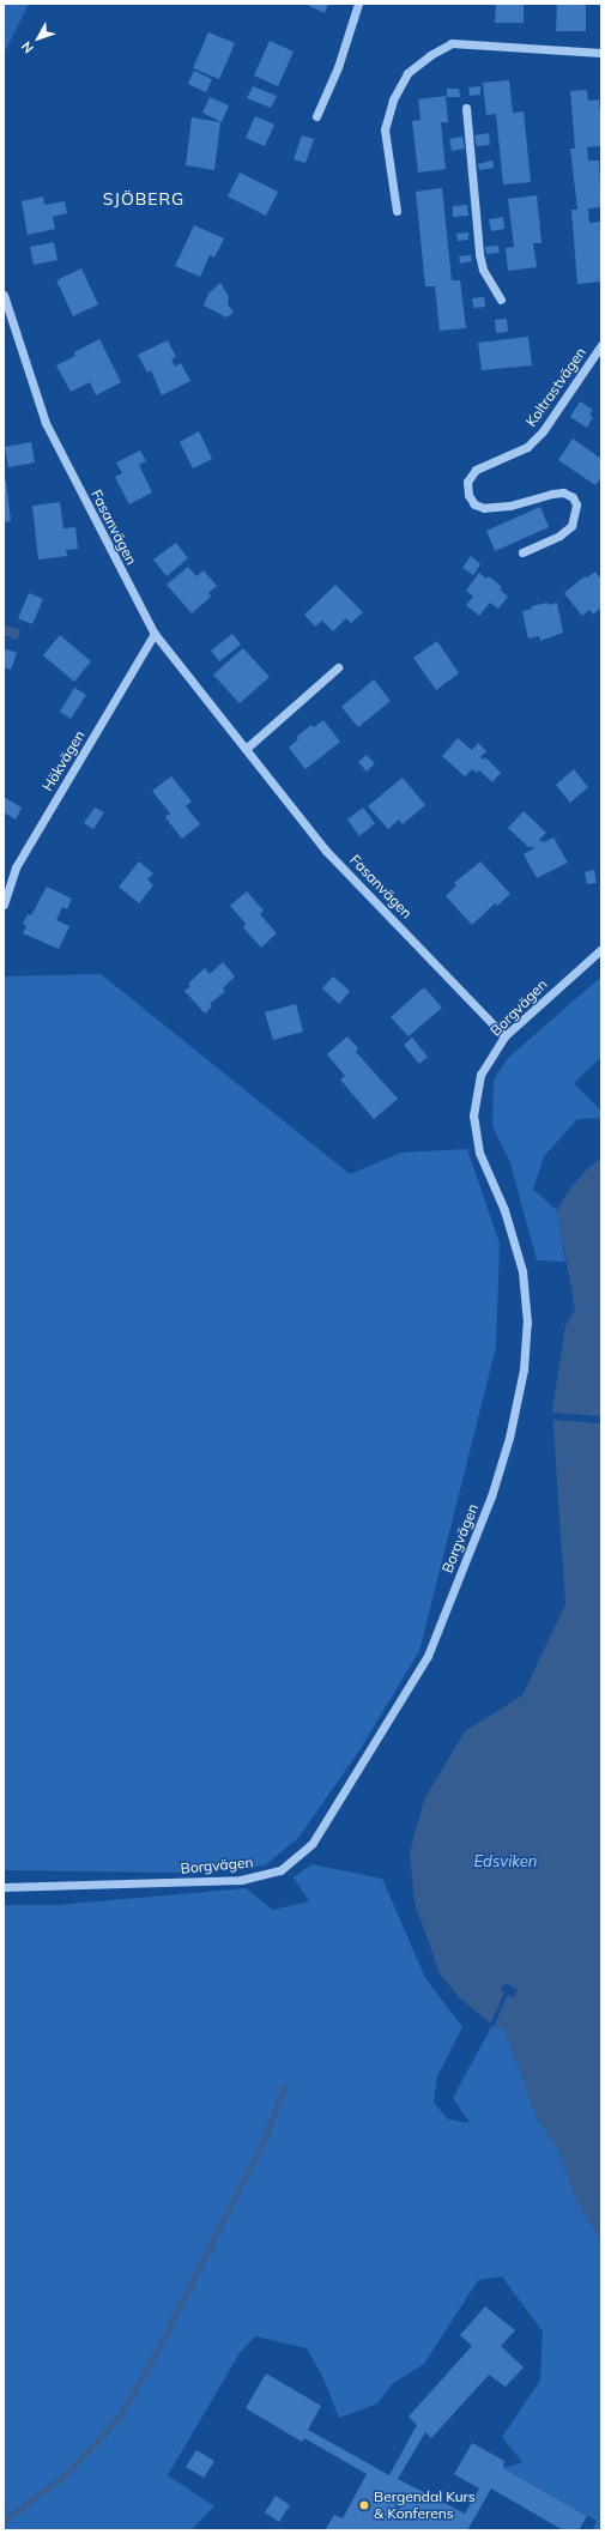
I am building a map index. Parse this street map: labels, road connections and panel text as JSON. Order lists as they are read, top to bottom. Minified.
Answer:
{"streets":{"street":["Koltrastvägen","Fasanvägen","Hökvägen","Borgvägen"]},"crossings":[["Fasanvägen","Hökvägen"],["Fasanvägen","Borgvägen"]],"districts":["SJÖBERG"],"water":["Edsviken"],"places":["Bergendal Kurs & Konferens"],"north":"bottom left"}
